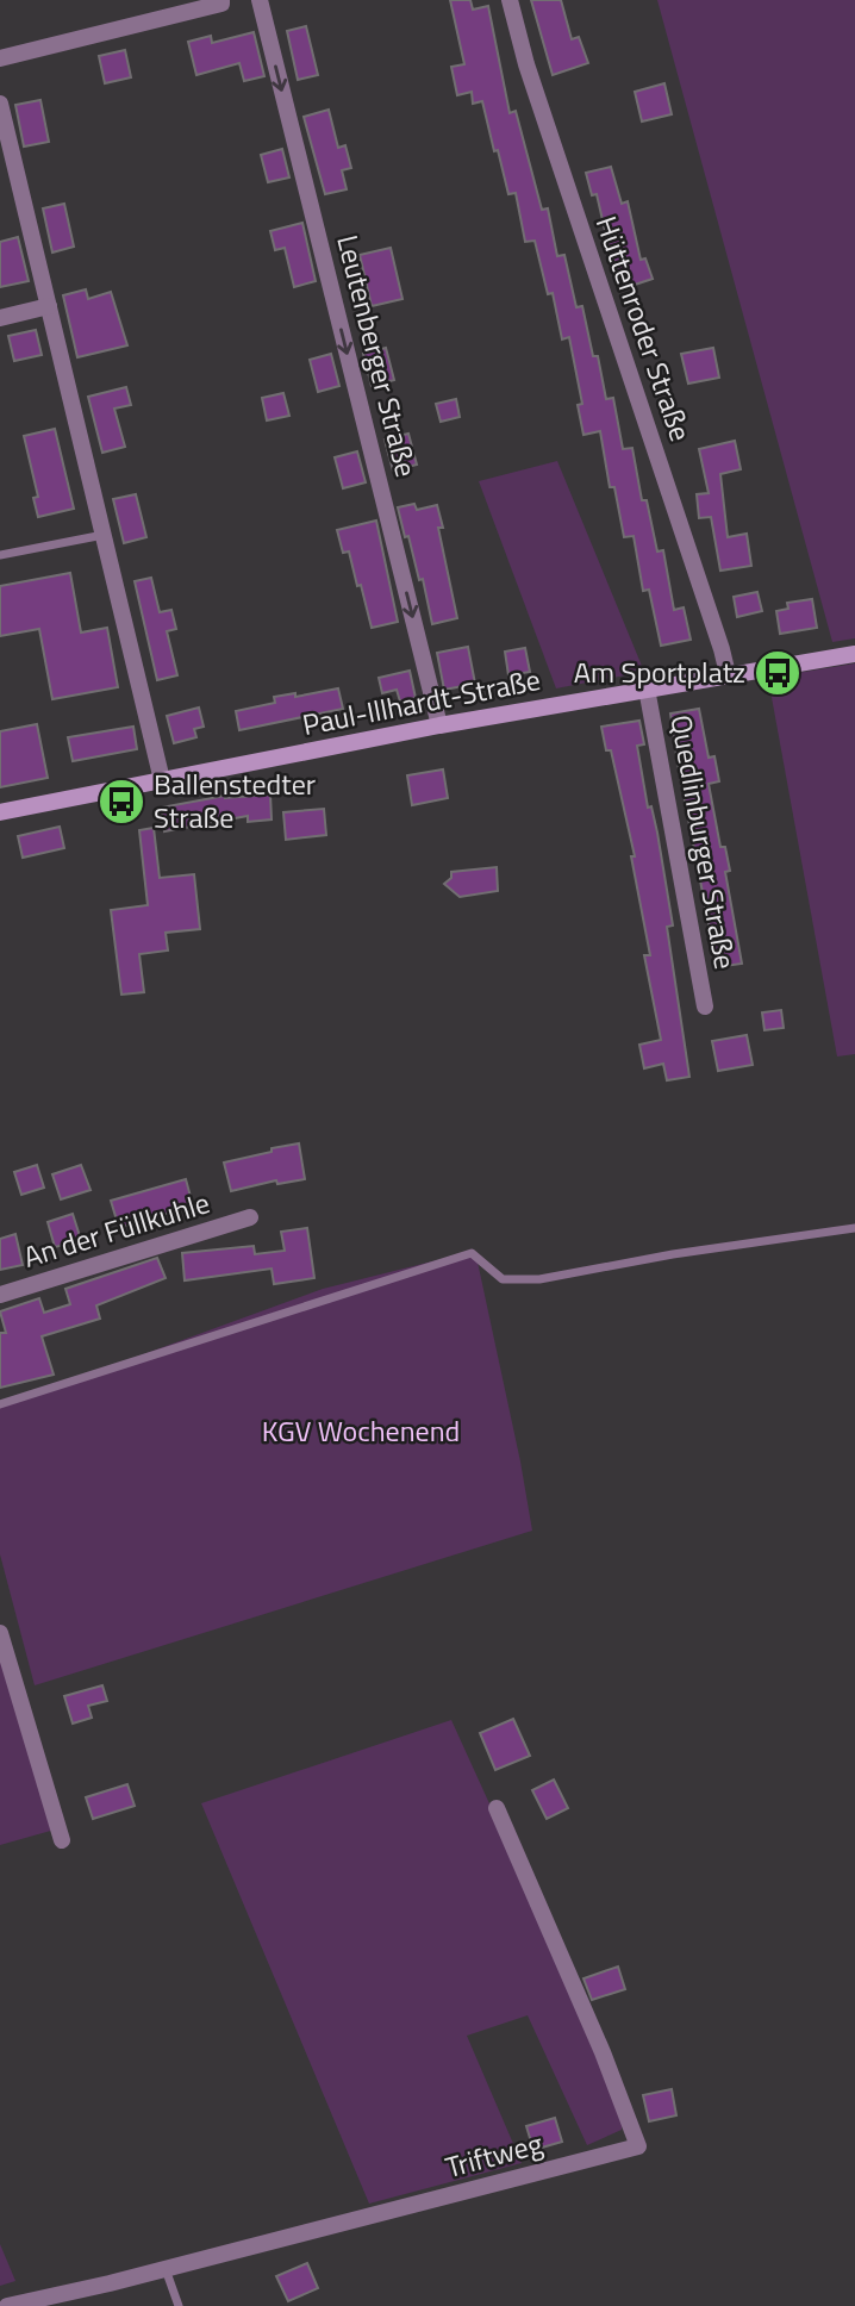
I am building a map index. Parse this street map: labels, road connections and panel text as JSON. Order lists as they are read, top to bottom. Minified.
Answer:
{"streets":{"street":["Hüttenroder Straße","Leutenberger Straße","Paul-Illhardt-Straße","Quedlinburger Straße","An der Füllkuhle","Triftweg"]},"crossings":[["Hüttenroder Straße","Paul-Illhardt-Straße"],["Leutenberger Straße","Paul-Illhardt-Straße"],["Paul-Illhardt-Straße","Quedlinburger Straße"]],"one_way":["Leutenberger Straße"],"parks":["KGV Wochenend"],"places":{"bus stop":["Am Sportplatz","Ballenstedter Straße"]}}
